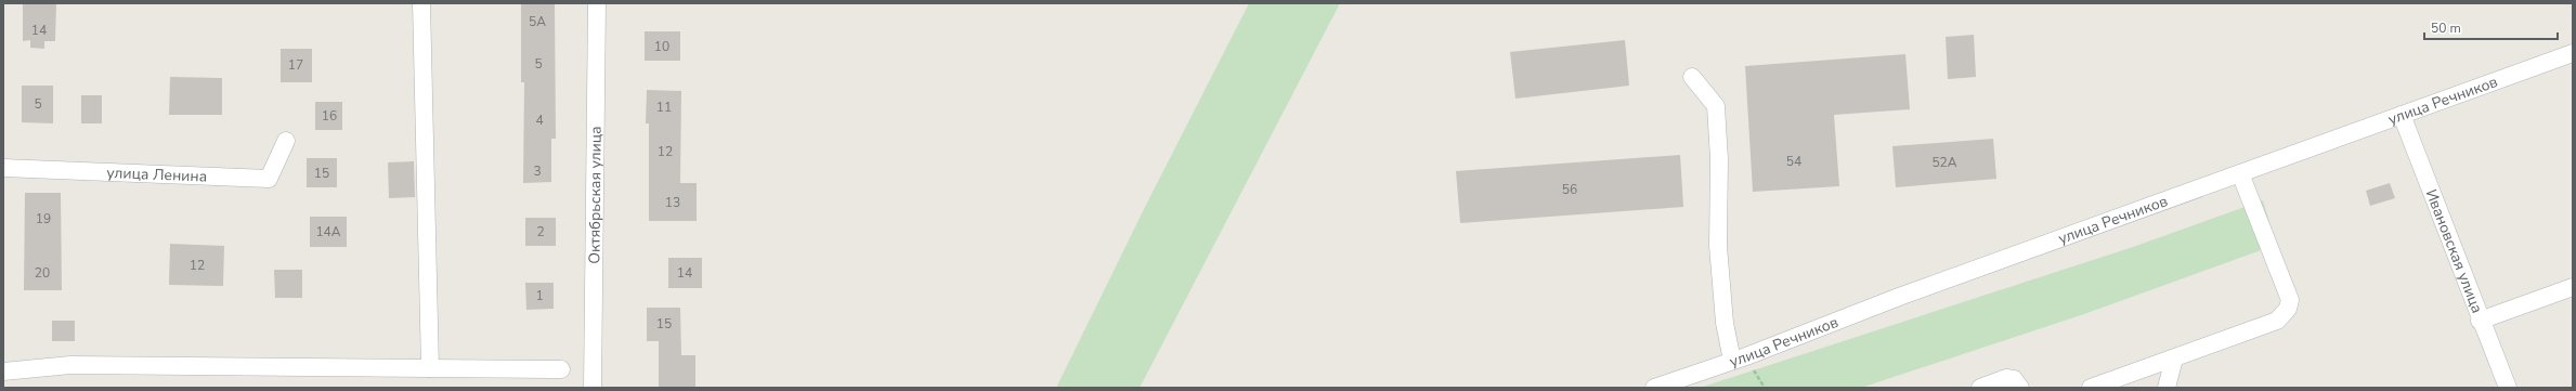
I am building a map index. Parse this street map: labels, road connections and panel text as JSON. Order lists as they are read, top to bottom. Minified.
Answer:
{"streets":{"street":["улица Речников","улица Ленина","Октябрьская улица","Ивановская улица"]},"crossings":[["улица Речников","Ивановская улица"]],"house_numbers":["5А","14","10","5","17","5","11","16","4","12","54","52А","3","15","56","13","19","14А","2","12","20","14","1","15"],"scale_bar":"50 m"}
